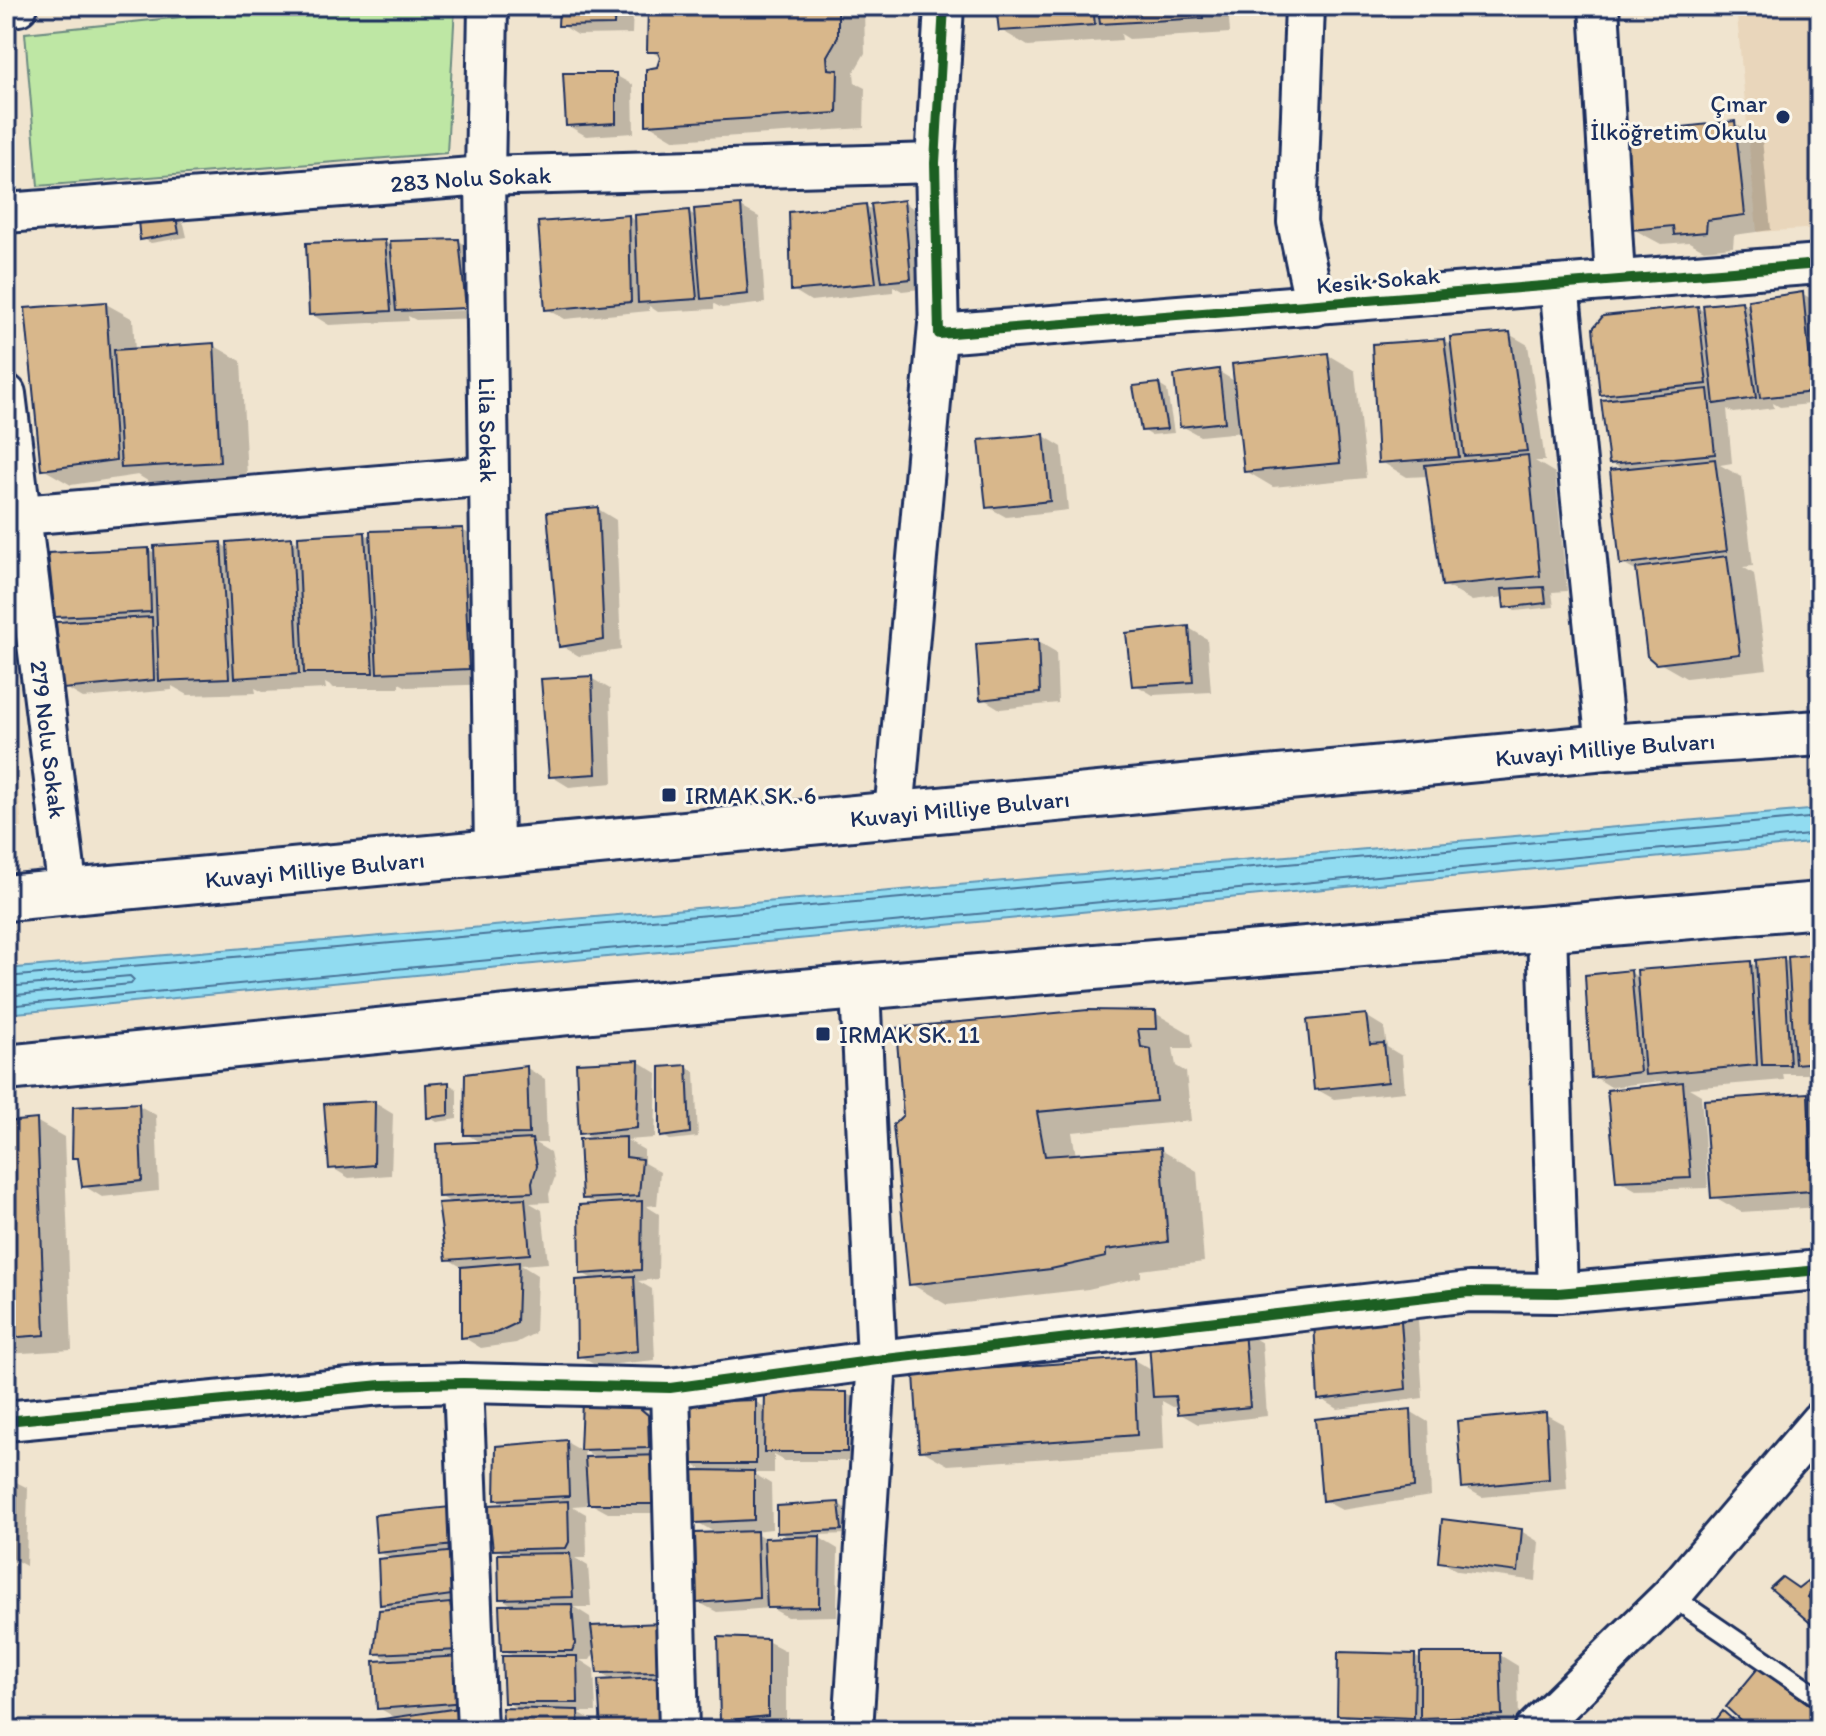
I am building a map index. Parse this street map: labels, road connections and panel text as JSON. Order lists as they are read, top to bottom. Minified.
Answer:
{"streets":{"main road":["Kuvayi Milliye Bulvarı"],"street":["283 Nolu Sokak","Kesik Sokak","Lila Sokak","279 Nolu Sokak"]},"crossings":[["283 Nolu Sokak","Lila Sokak"],["Lila Sokak","Kuvayi Milliye Bulvarı"],["279 Nolu Sokak","Kuvayi Milliye Bulvarı"]],"places":{"other":["Çınar İlköğretim Okulu"],"transit":["IRMAK SK. 6","IRMAK SK. 11"]}}
